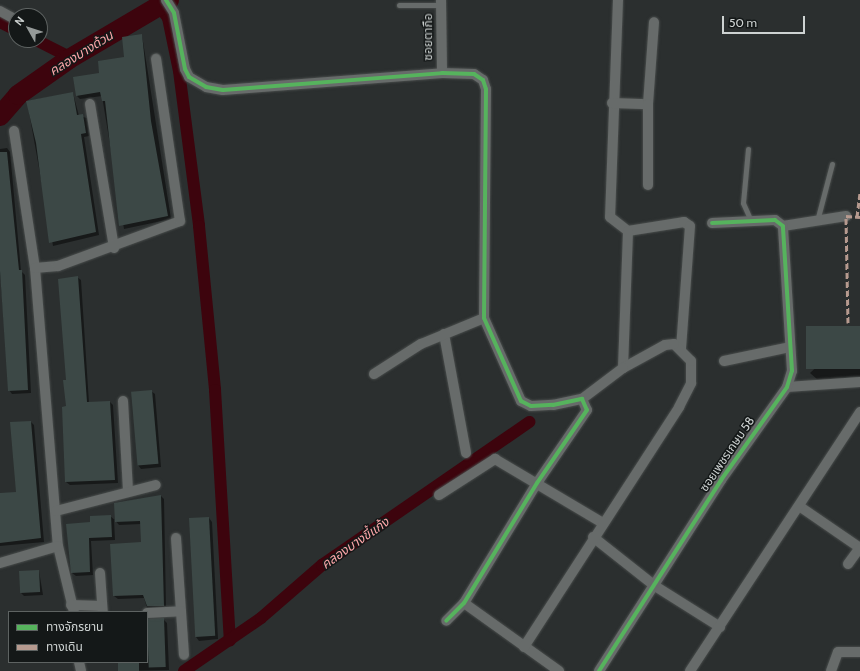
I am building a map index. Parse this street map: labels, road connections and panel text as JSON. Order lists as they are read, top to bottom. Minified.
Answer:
{"streets":{"street":["ซอยตากือ","ซอยเพชรเกษม 58"]},"water":["คลองบางด้วน","คลองบางขี้แก้ง"],"legend":["ทางจักรยาน","ทางเดิน"],"scale_bar":"50 m","north":"top left"}
